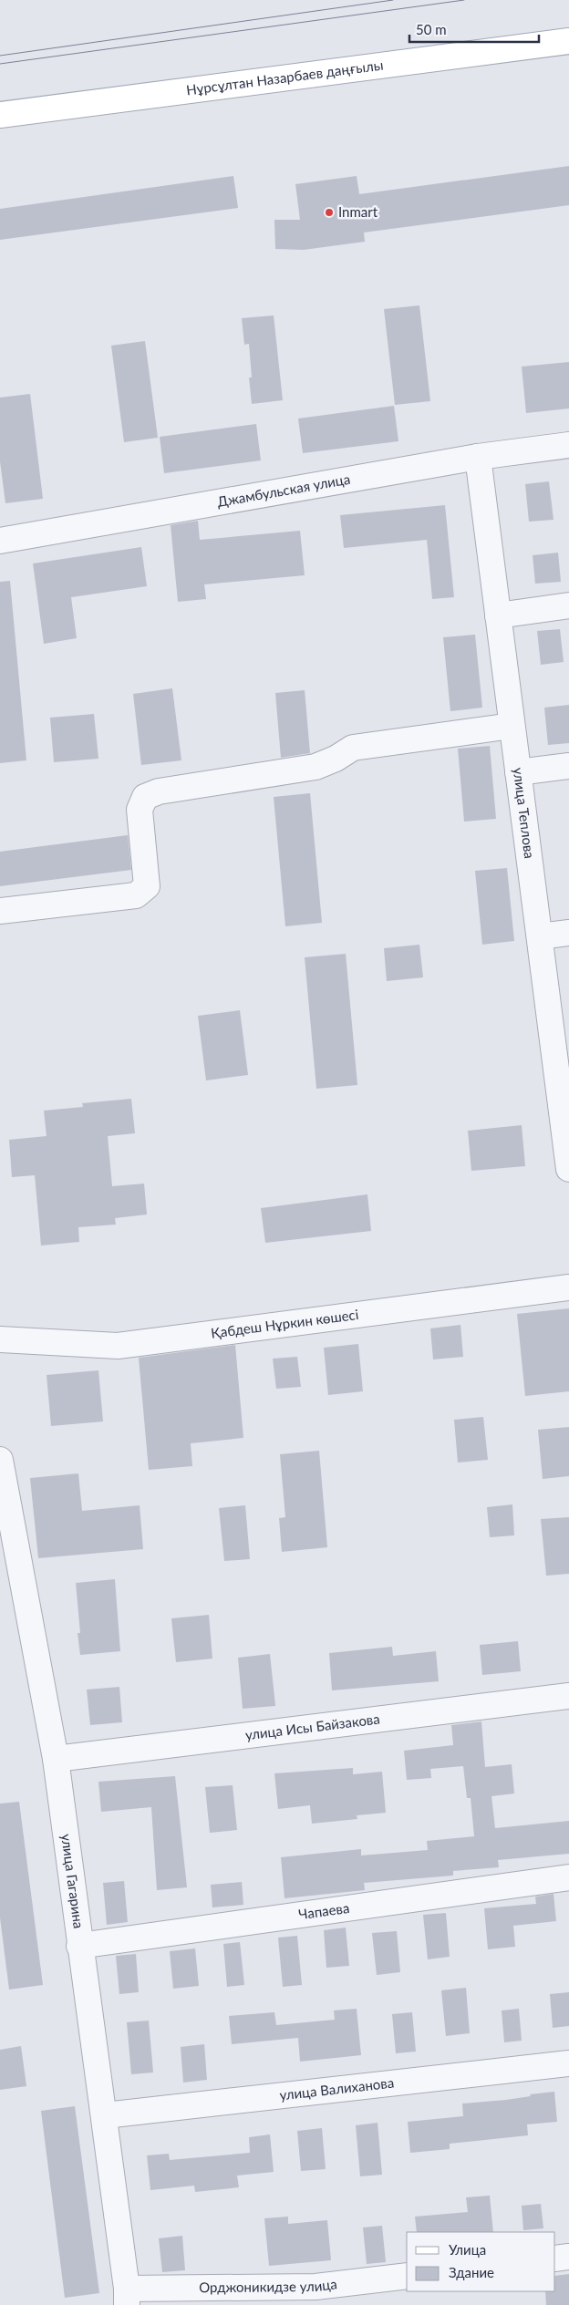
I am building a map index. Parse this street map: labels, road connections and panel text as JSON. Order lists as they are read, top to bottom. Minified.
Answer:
{"streets":{"main road":["Нұрсұлтан Назарбаев даңғылы"],"street":["Джамбульская улица","улица Теплова","Қабдеш Нұркин көшесі","улица Исы Байзакова","улица Гагарина","Чапаева","улица Валиханова","Орджоникидзе улица"]},"crossings":[["Джамбульская улица","улица Теплова"],["улица Исы Байзакова","улица Гагарина"],["улица Гагарина","Чапаева"],["улица Гагарина","улица Валиханова"],["улица Гагарина","Орджоникидзе улица"]],"places":["Inmart"],"legend":["Улица","Здание"],"scale_bar":"50 m"}
